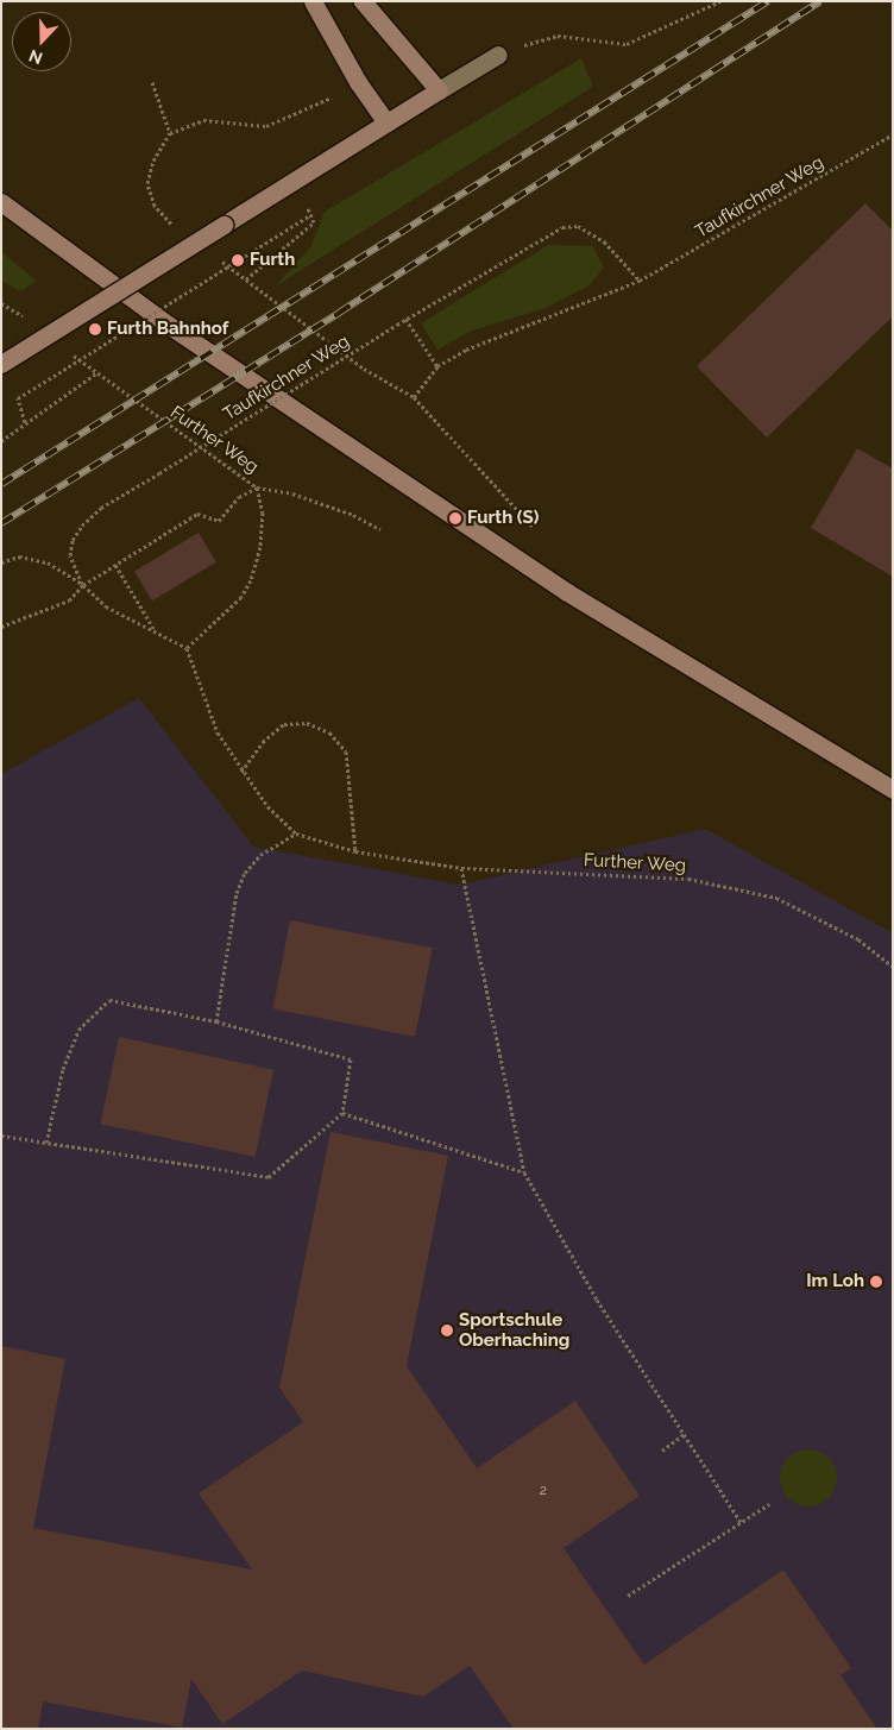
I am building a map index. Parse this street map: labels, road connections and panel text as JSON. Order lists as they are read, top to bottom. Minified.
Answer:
{"streets":{"path":["Taufkirchner Weg","Further Weg"]},"places":["Furth","Furth Bahnhof","Furth (S)","Im Loh","Sportschule Oberhaching"],"house_numbers":["2"],"north":"bottom"}
